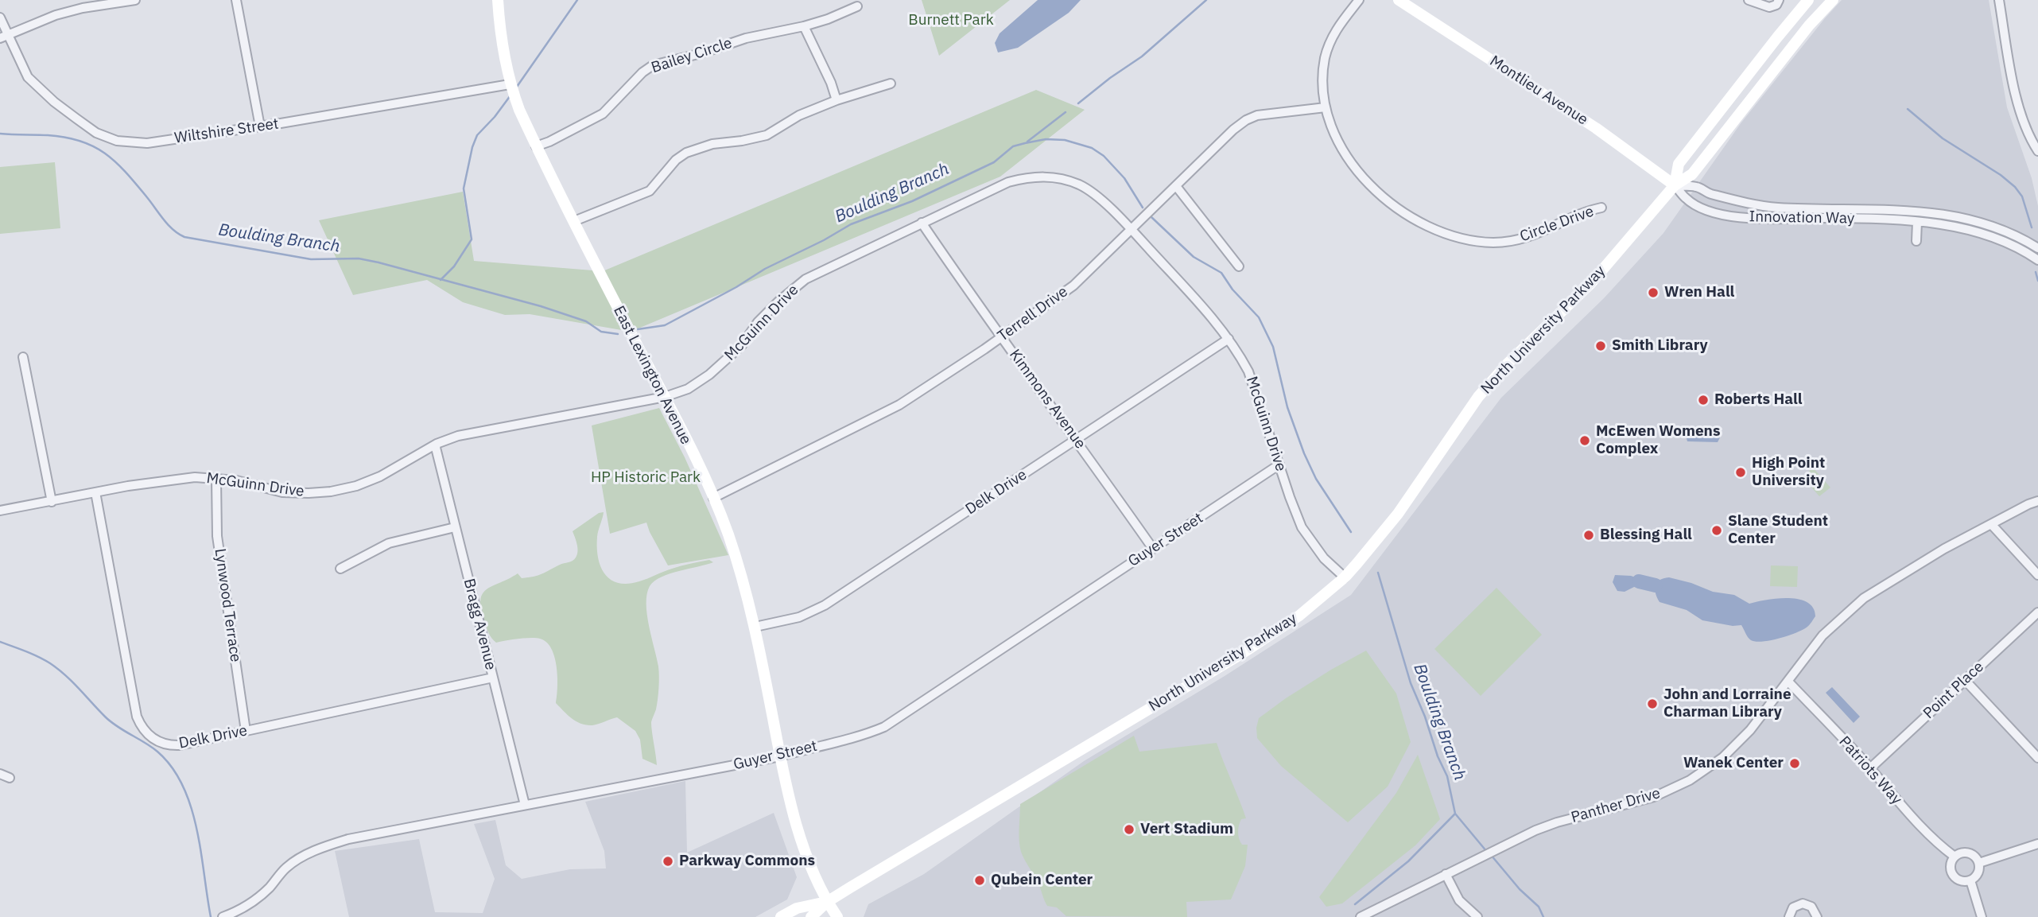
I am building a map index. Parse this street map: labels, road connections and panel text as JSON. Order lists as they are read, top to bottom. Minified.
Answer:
{"streets":{"main road":["Montlieu Avenue","North University Parkway","East Lexington Avenue"],"street":["Bailey Circle","Wiltshire Street","Innovation Way","Circle Drive","Terrell Drive","McGuinn Drive","Kimmons Avenue","Delk Drive","Guyer Street","Lynwood Terrace","Bragg Avenue","Point Place","Patriots Way","Panther Drive"]},"crossings":[["Bailey Circle","East Lexington Avenue"],["Montlieu Avenue","Innovation Way"],["Montlieu Avenue","North University Parkway"],["Wiltshire Street","East Lexington Avenue"],["Innovation Way","North University Parkway"],["Circle Drive","Terrell Drive"],["Terrell Drive","McGuinn Drive"],["Terrell Drive","East Lexington Avenue"],["Terrell Drive","Kimmons Avenue"],["McGuinn Drive","North University Parkway"],["McGuinn Drive","East Lexington Avenue"],["McGuinn Drive","Kimmons Avenue"],["McGuinn Drive","Delk Drive"],["McGuinn Drive","Guyer Street"],["McGuinn Drive","Lynwood Terrace"],["McGuinn Drive","Bragg Avenue"],["North University Parkway","East Lexington Avenue"],["East Lexington Avenue","Delk Drive"],["East Lexington Avenue","Guyer Street"],["Kimmons Avenue","Delk Drive"],["Kimmons Avenue","Guyer Street"],["Delk Drive","Lynwood Terrace"],["Delk Drive","Bragg Avenue"],["Guyer Street","Bragg Avenue"],["Point Place","Patriots Way"],["Patriots Way","Panther Drive"]],"water":["Boulding Branch"],"parks":["Burnett Park","HP Historic Park"],"places":["Wren Hall","Smith Library","Roberts Hall","McEwen Womens Complex","High Point University","Slane Student Center","Blessing Hall","John and Lorraine Charman Library","Wanek Center","Vert Stadium","Parkway Commons","Qubein Center"]}
